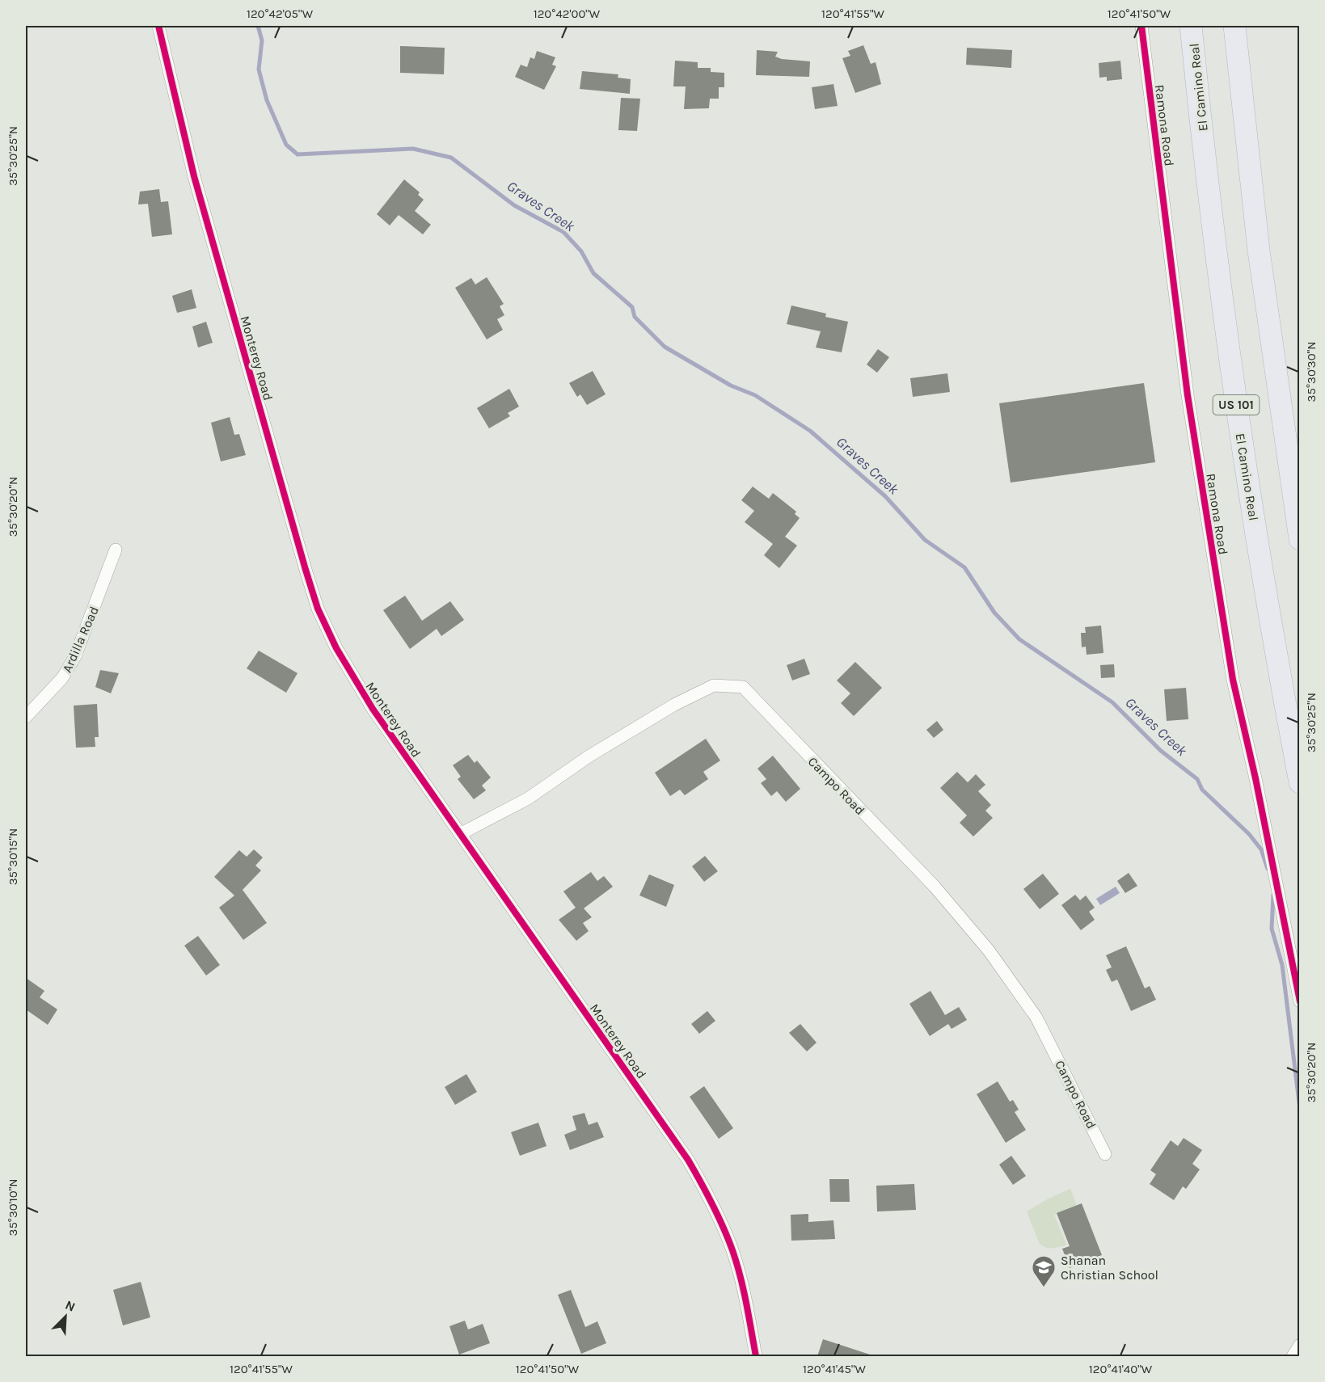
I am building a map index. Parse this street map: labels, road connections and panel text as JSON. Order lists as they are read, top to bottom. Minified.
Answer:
{"streets":{"highway":["El Camino Real","US 101"],"street":["Ramona Road","Monterey Road","Ardilla Road","Campo Road"]},"crossings":[["Monterey Road","Campo Road"]],"water":["Graves Creek"],"places":{"school or university":["Shanan Christian School"]},"north":"top right","coordinates":["120°42'05\"W","120°42'00\"W","120°41'55\"W","120°41'50\"W","35°30'25\"N","35°30'30\"N","35°30'20\"N","35°30'15\"N","35°30'10\"N","120°41'45\"W","120°41'40\"W"]}
